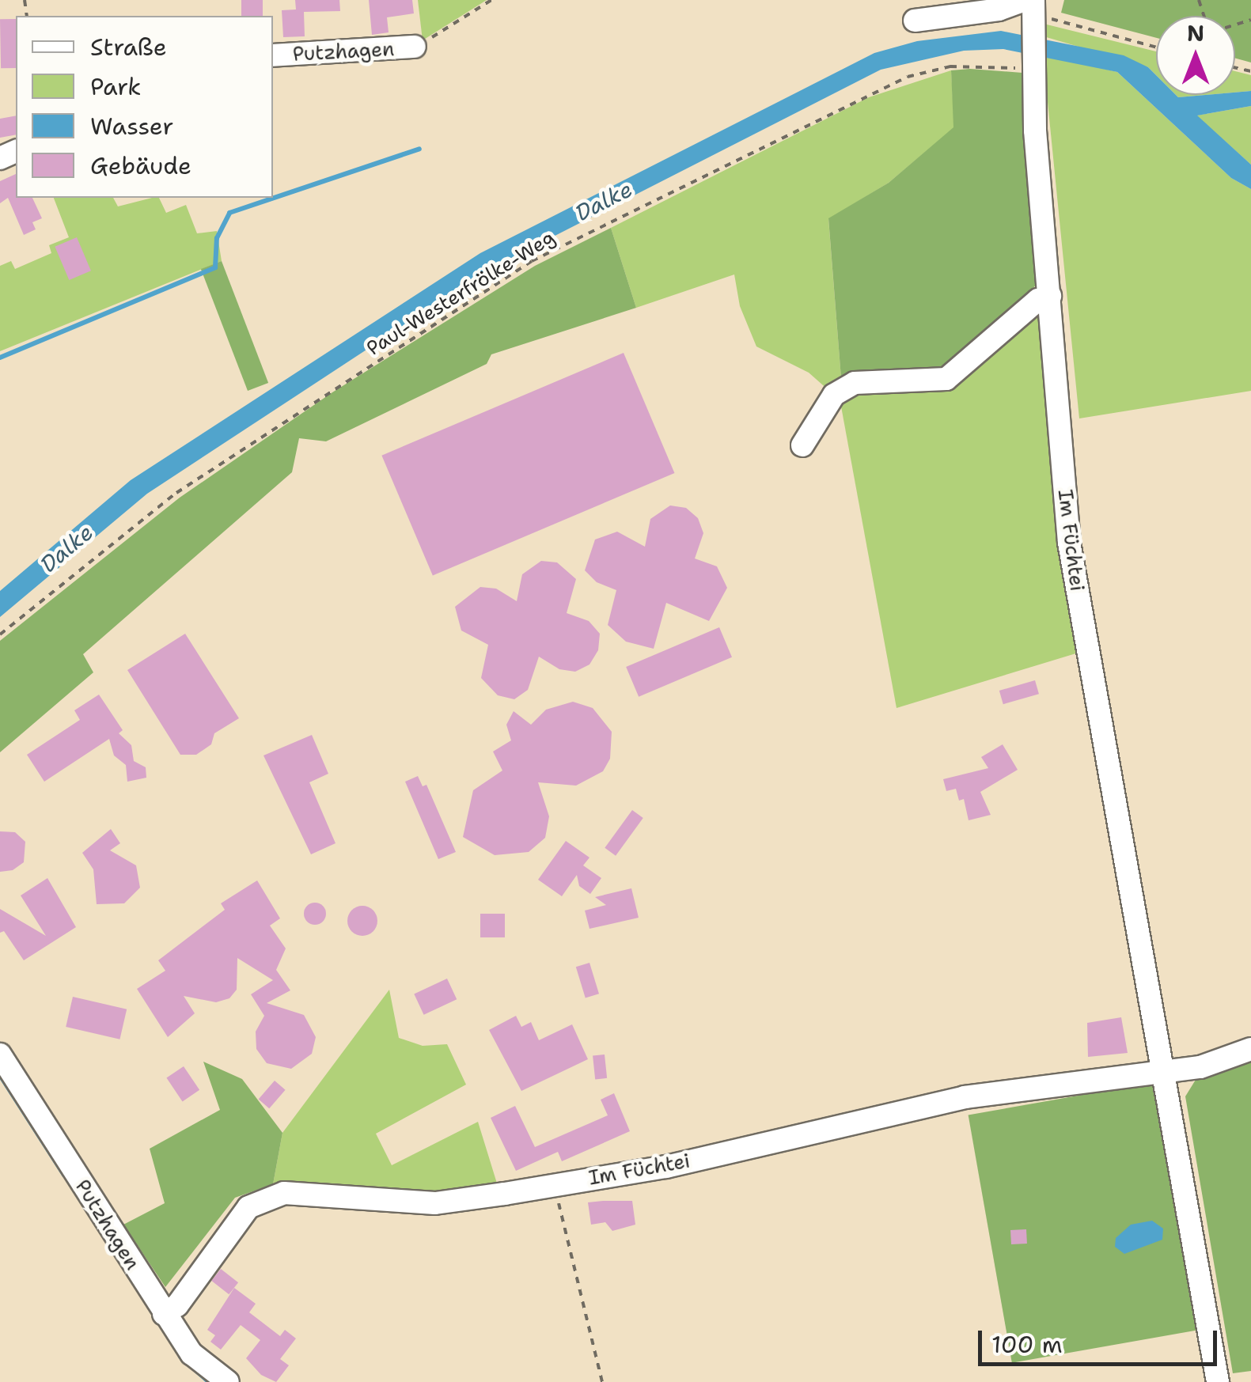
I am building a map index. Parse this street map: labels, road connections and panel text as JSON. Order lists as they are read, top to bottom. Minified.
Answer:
{"streets":{"street":["Putzhagen","Im Füchtei"],"path":["Paul-Westerfrölke-Weg"]},"crossings":[["Putzhagen","Im Füchtei"],["Paul-Westerfrölke-Weg","Im Füchtei"]],"water":["Dalke"],"legend":["Straße","Park","Wasser","Gebäude"],"scale_bar":"100 m","north":"top"}
